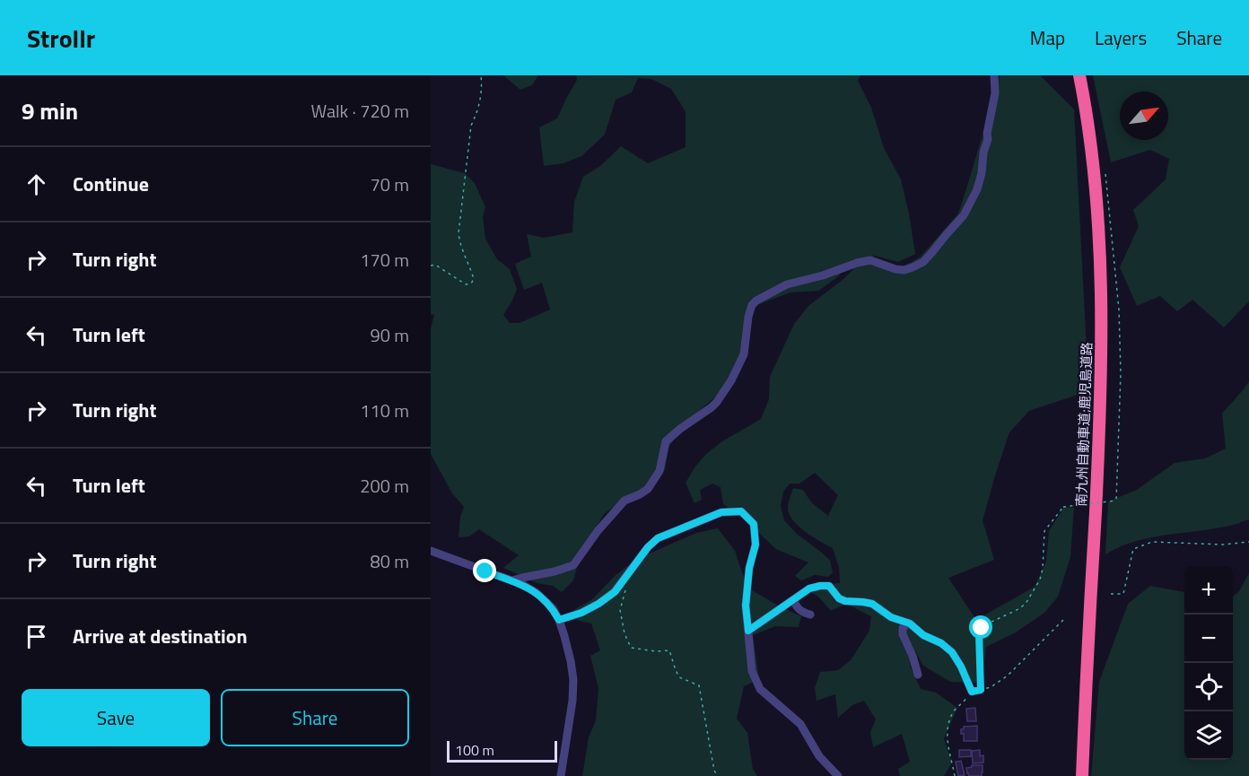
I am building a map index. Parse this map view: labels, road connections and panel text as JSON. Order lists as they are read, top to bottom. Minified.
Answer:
{"streets":{"highway":["南九州自動車道;鹿児島道路"]},"scale_bar":"100 m","north":"top right","page":{"header":"Strollr","nav":["Map","Layers","Share"],"heading":["9 min","Walk · 720 m"],"list":[["Continue","70 m"],["Turn right","170 m"],["Turn left","90 m"],["Turn right","110 m"],["Turn left","200 m"],["Turn right","80 m"],"Arrive at destination"],"map_buttons":["+","−"],"buttons":["Save","Share"],"scale":"100 m"}}
